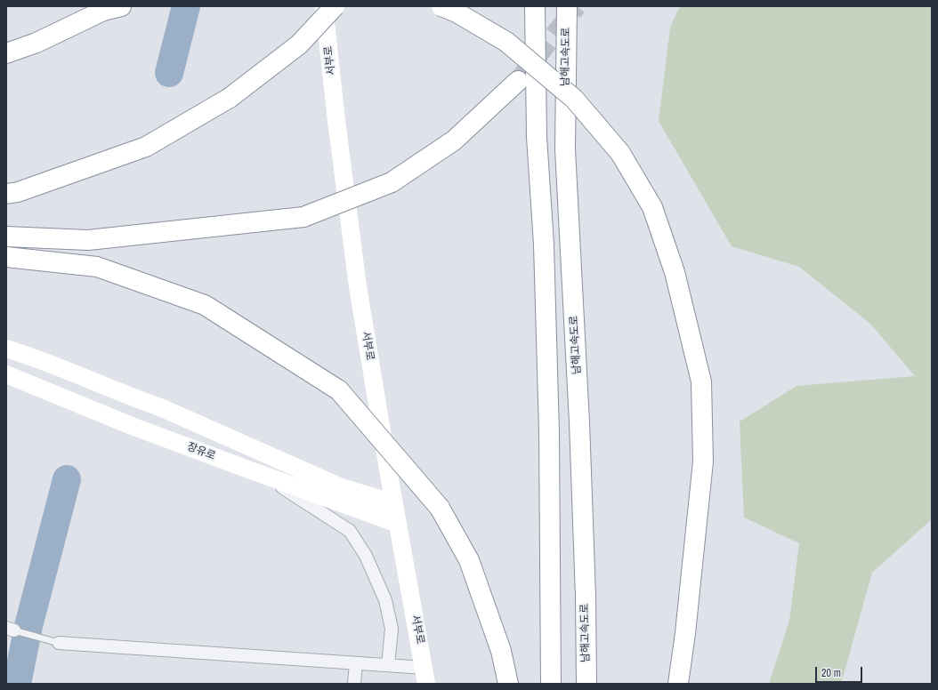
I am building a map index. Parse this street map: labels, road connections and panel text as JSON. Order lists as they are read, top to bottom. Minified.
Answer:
{"streets":{"highway":["남해고속도로"],"main road":["서부로","장유로"]},"crossings":[["서부로","장유로"]],"scale_bar":"20 m"}
